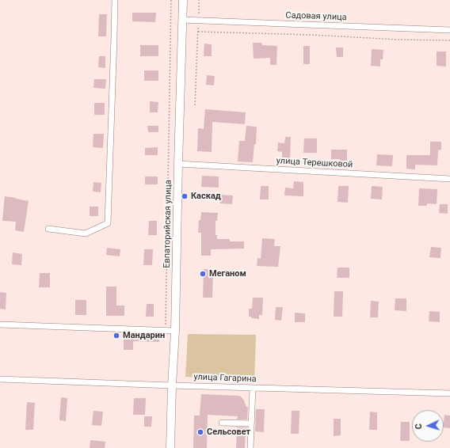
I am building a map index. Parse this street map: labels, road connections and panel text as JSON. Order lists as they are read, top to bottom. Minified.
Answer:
{"streets":{"main road":["Евпаторийская улица"],"street":["Садовая улица","улица Терешковой","улица Гагарина"]},"crossings":[["Садовая улица","Евпаторийская улица"],["улица Терешковой","Евпаторийская улица"],["Евпаторийская улица","улица Гагарина"]],"places":["Каскад","Меганом","Мандарин","Сельсовет"],"north":"left"}
